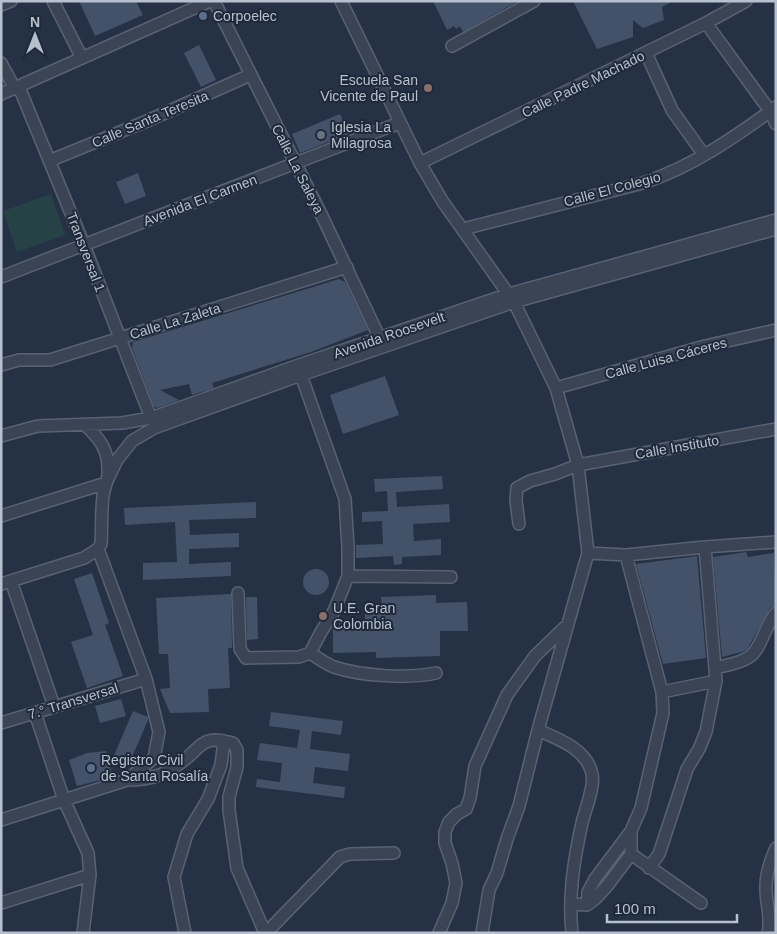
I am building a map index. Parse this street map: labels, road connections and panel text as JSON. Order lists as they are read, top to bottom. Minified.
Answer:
{"streets":{"street":["Calle Padre Machado","Calle Santa Teresita","Calle La Saleya","Calle El Colegio","Avenida El Carmen","Transversal 1","Calle La Zaleta","Avenida Roosevelt","Calle Luisa Cáceres","Calle Instituto","7.° Transversal"]},"crossings":[["Calle Santa Teresita","Calle La Saleya"],["Calle Santa Teresita","Transversal 1"],["Calle La Saleya","Avenida El Carmen"],["Calle La Saleya","Calle La Zaleta"],["Calle La Saleya","Avenida Roosevelt"],["Avenida El Carmen","Transversal 1"],["Transversal 1","Calle La Zaleta"],["Transversal 1","Avenida Roosevelt"]],"places":["Corpoelec","Escuela San Vicente de Paul","Iglesia La Milagrosa","U.E. Gran Colombia","Registro Civil de Santa Rosalía"],"scale_bar":"100 m","north":"top"}
